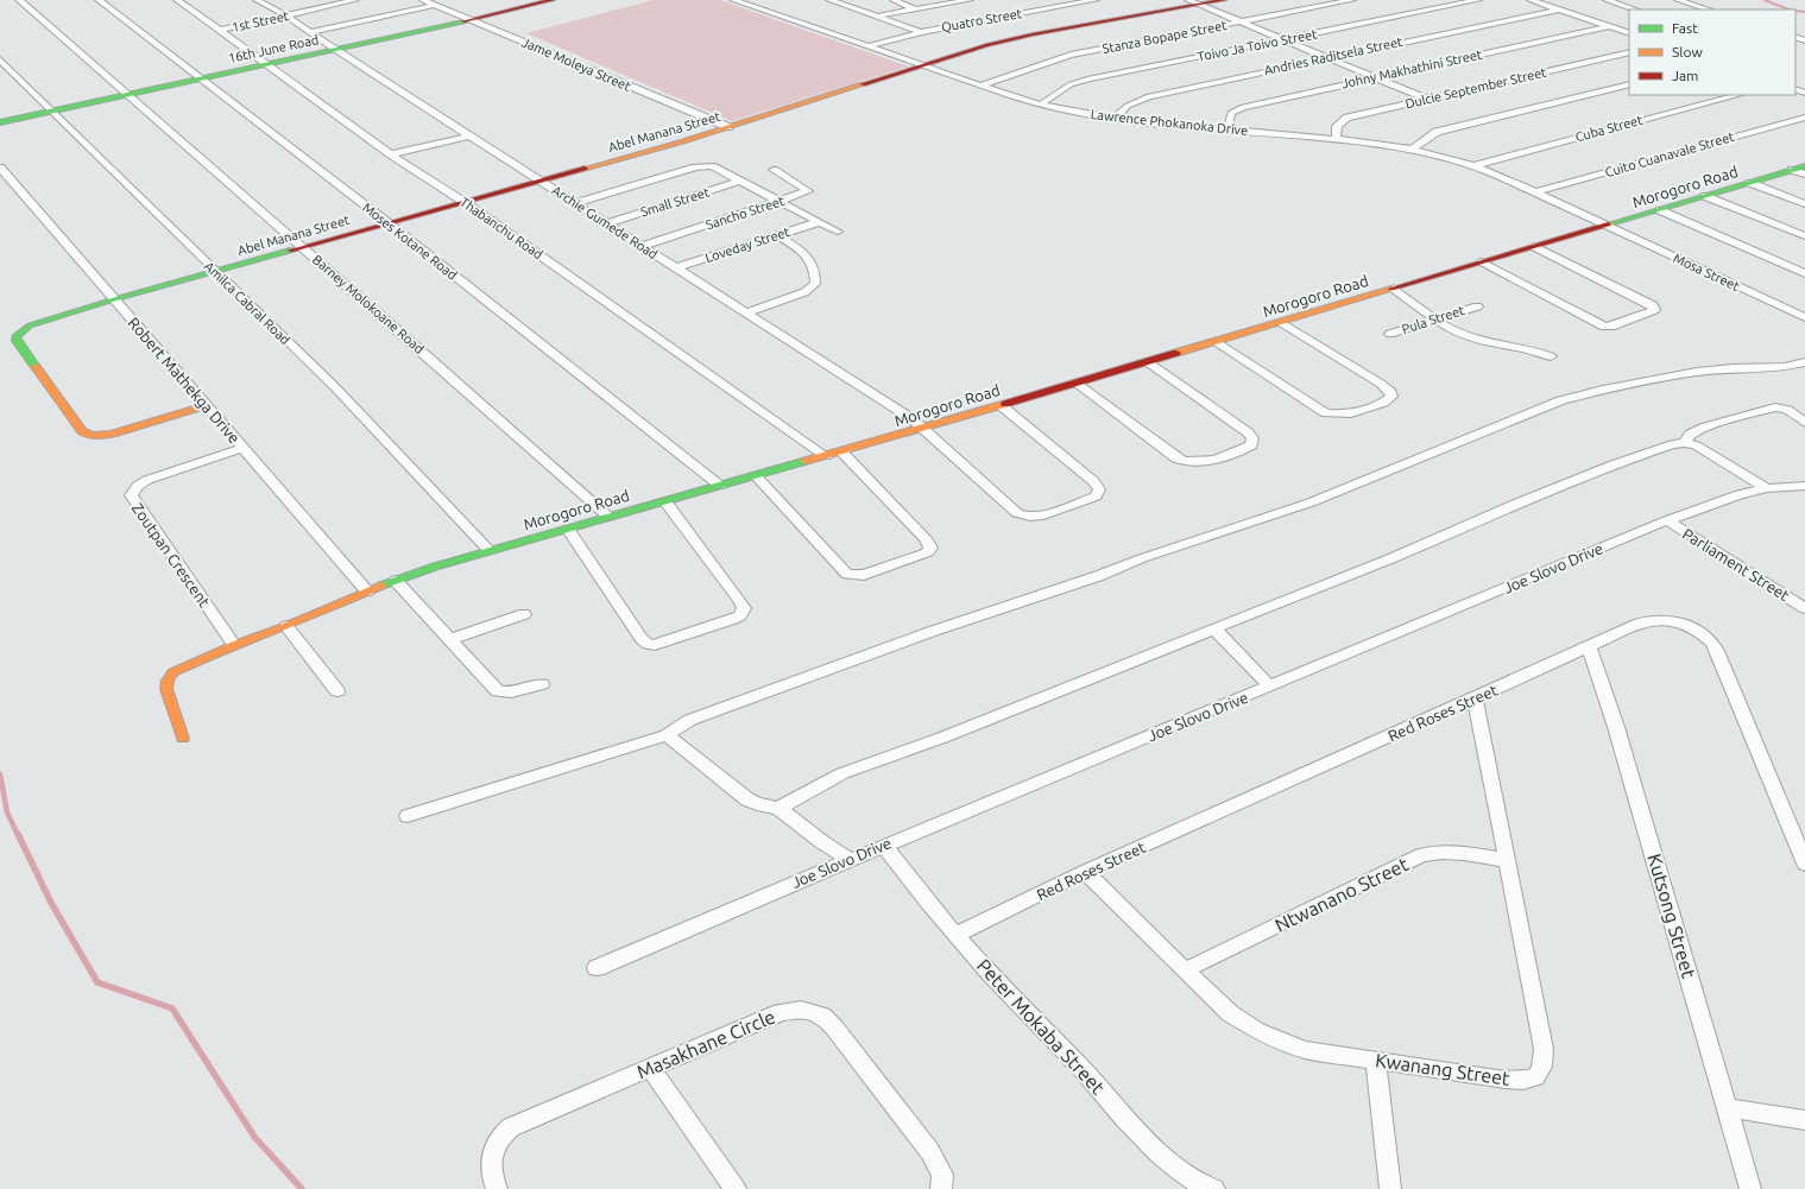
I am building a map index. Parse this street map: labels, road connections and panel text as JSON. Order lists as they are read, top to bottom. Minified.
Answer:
{"streets":{"street":["Quatro Street","1st Street","Stanza Bopape Street","Toivo Ja Toivo Street","16th June Road","Andries Raditsela Street","Jame Moleya Street","Johny Makhathini Street","Dulcie September Street","Lawrence Phokanoka Drive","Cuba Street","Abel Manana Street","Cuito Cuanavale Street","Morogoro Road","Small Street","Sancho Street","Archie Gumede Road","Thabanchu Road","Moses Kotane Road","Loveday Street","Mosa Street","Amilca Cabral Road","Barney Molokoane Road","Pula Street","Robert Mathekga Drive","Zoutpan Crescent","Parliament Street","Joe Slovo Drive","Red Roses Street","Ntwanano Street","Kutsong Street","Peter Mokaba Street","Masakhane Circle","Kwanang Street"]},"crossings":[["Quatro Street","Lawrence Phokanoka Drive"],["1st Street","Archie Gumede Road"],["1st Street","Thabanchu Road"],["Stanza Bopape Street","Lawrence Phokanoka Drive"],["Toivo Ja Toivo Street","Lawrence Phokanoka Drive"],["16th June Road","Jame Moleya Street"],["16th June Road","Archie Gumede Road"],["16th June Road","Thabanchu Road"],["16th June Road","Moses Kotane Road"],["16th June Road","Amilca Cabral Road"],["16th June Road","Barney Molokoane Road"],["Andries Raditsela Street","Lawrence Phokanoka Drive"],["Jame Moleya Street","Abel Manana Street"],["Johny Makhathini Street","Lawrence Phokanoka Drive"],["Dulcie September Street","Lawrence Phokanoka Drive"],["Lawrence Phokanoka Drive","Cuba Street"],["Lawrence Phokanoka Drive","Abel Manana Street"],["Lawrence Phokanoka Drive","Cuito Cuanavale Street"],["Lawrence Phokanoka Drive","Morogoro Road"],["Lawrence Phokanoka Drive","Mosa Street"],["Abel Manana Street","Archie Gumede Road"],["Abel Manana Street","Thabanchu Road"],["Abel Manana Street","Moses Kotane Road"],["Abel Manana Street","Amilca Cabral Road"],["Abel Manana Street","Barney Molokoane Road"],["Abel Manana Street","Robert Mathekga Drive"],["Morogoro Road","Archie Gumede Road"],["Morogoro Road","Thabanchu Road"],["Morogoro Road","Moses Kotane Road"],["Morogoro Road","Mosa Street"],["Morogoro Road","Amilca Cabral Road"],["Morogoro Road","Barney Molokoane Road"],["Morogoro Road","Robert Mathekga Drive"],["Morogoro Road","Zoutpan Crescent"],["Small Street","Archie Gumede Road"],["Sancho Street","Archie Gumede Road"],["Archie Gumede Road","Loveday Street"],["Robert Mathekga Drive","Zoutpan Crescent"],["Parliament Street","Joe Slovo Drive"],["Joe Slovo Drive","Peter Mokaba Street"],["Red Roses Street","Kutsong Street"],["Red Roses Street","Peter Mokaba Street"],["Red Roses Street","Kwanang Street"],["Ntwanano Street","Kwanang Street"]],"legend":["Fast","Slow","Jam"]}
